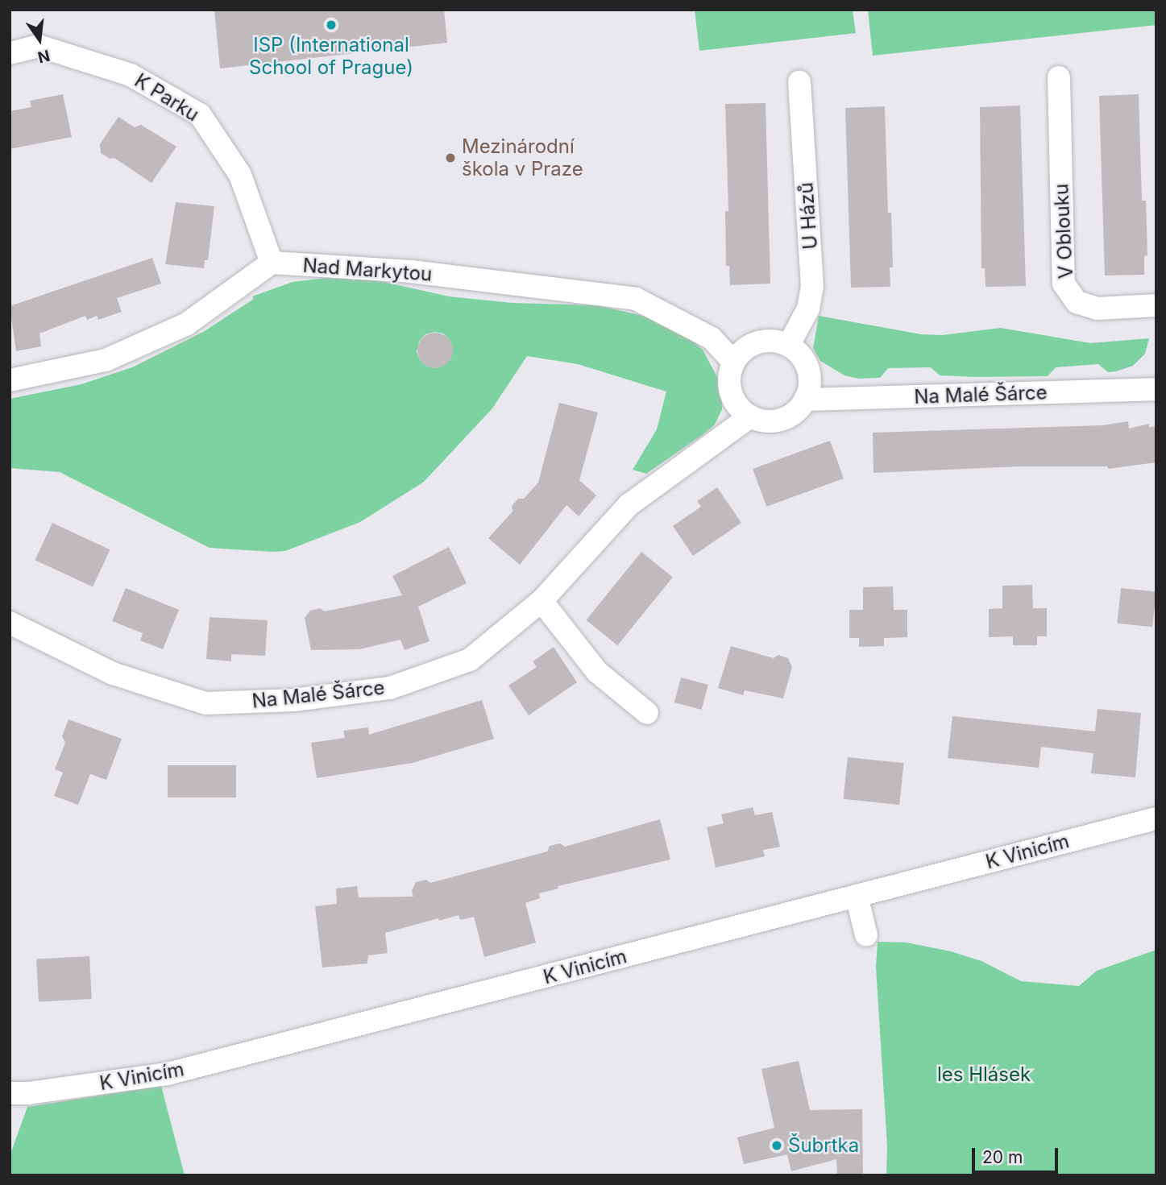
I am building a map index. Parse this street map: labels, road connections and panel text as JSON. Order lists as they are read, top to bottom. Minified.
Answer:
{"streets":{"street":["K Parku","U Házů","V Oblouku","Nad Markytou","Na Malé Šárce","K Vinicím"]},"crossings":[["K Parku","Nad Markytou"],["U Házů","Nad Markytou"],["U Házů","Na Malé Šárce"],["Nad Markytou","Na Malé Šárce"]],"parks":["les Hlásek"],"places":["ISP (International School of Prague)","Mezinárodní škola v Praze","Šubrtka"],"scale_bar":"20 m","north":"bottom"}
